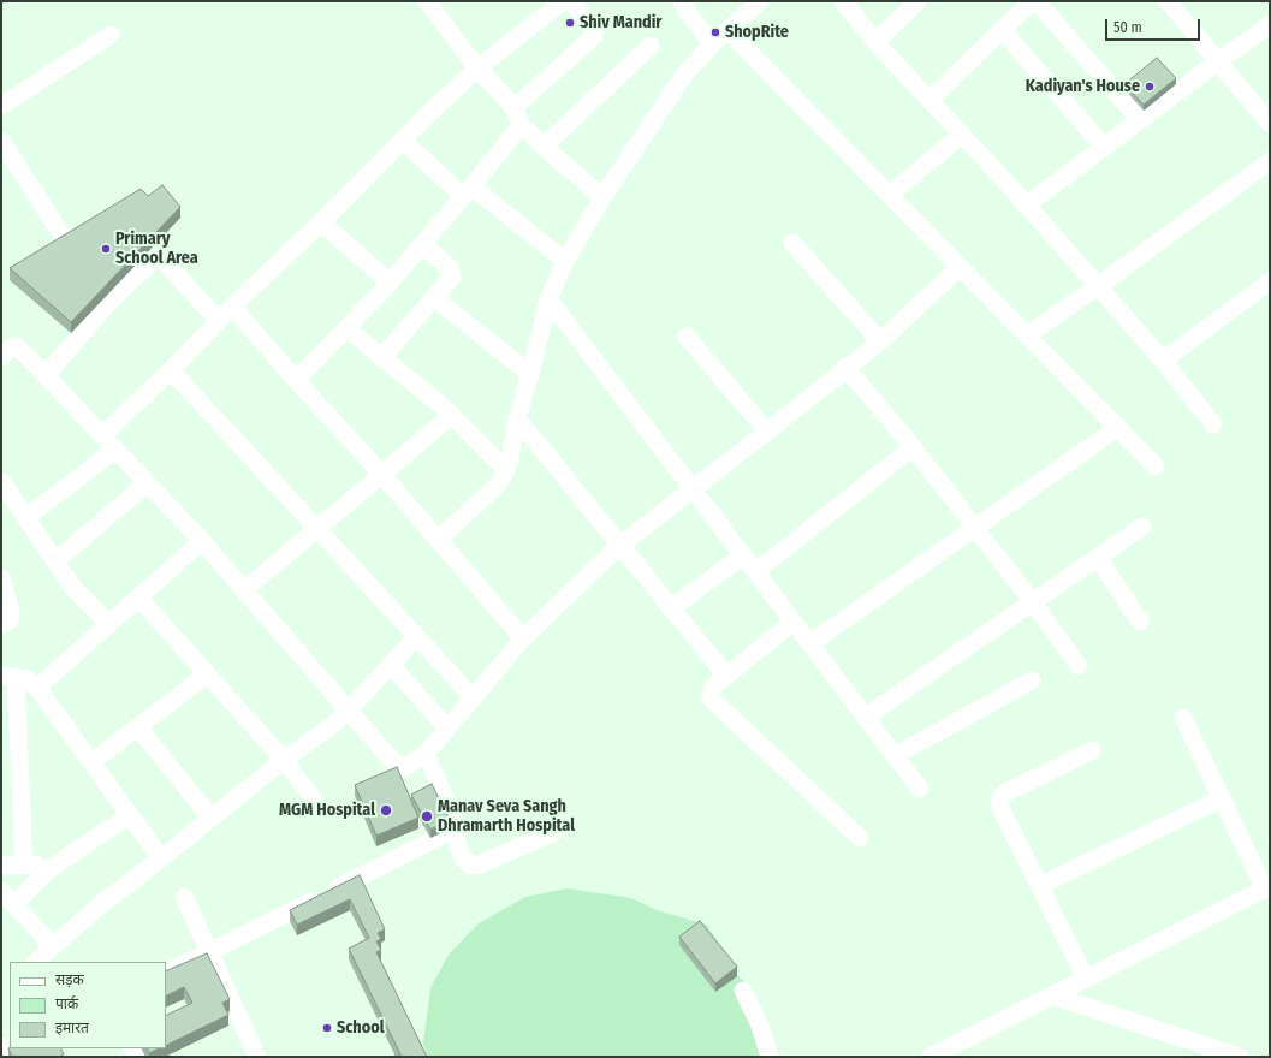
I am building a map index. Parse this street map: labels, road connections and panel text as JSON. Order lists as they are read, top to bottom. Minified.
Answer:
{"places":["Shiv Mandir","ShopRite","Kadiyan's House","Primary School Area","MGM Hospital","Manav Seva Sangh Dhramarth Hospital","School"],"legend":["सड़क","पार्क","इमारत"],"scale_bar":"50 m"}
